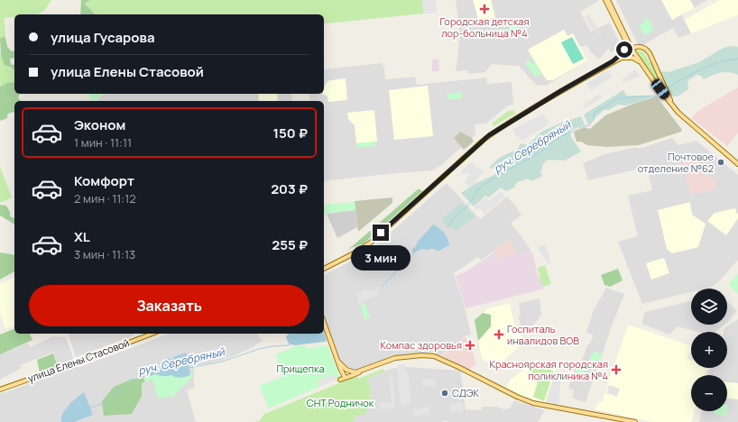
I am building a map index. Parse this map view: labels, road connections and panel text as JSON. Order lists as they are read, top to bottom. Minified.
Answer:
{"streets":{"main road":["улица Елены Стасовой"]},"water":["руч. Серебряный"],"parks":["Прищепка","СНТ Родничок"],"places":{"health":["Городская детская лор-больница №4","Госпиталь инвалидов ВОВ","Компас здоровья","Красноярская городская поликлиника №4"],"other":["Почтовое отделение №62","СДЭК"]},"page":{"banner":["улица Гусарова","улица Елены Стасовой"],"list":[{"name":"Эконом","note":"1 мин · 11:11","value":"150 ₽"},{"name":"Комфорт","note":"2 мин · 11:12","value":"203 ₽"},{"name":"XL","note":"3 мин · 11:13","value":"255 ₽"}],"bubble":"3 мин","buttons":"Заказать","map_buttons":["+","−"]}}
